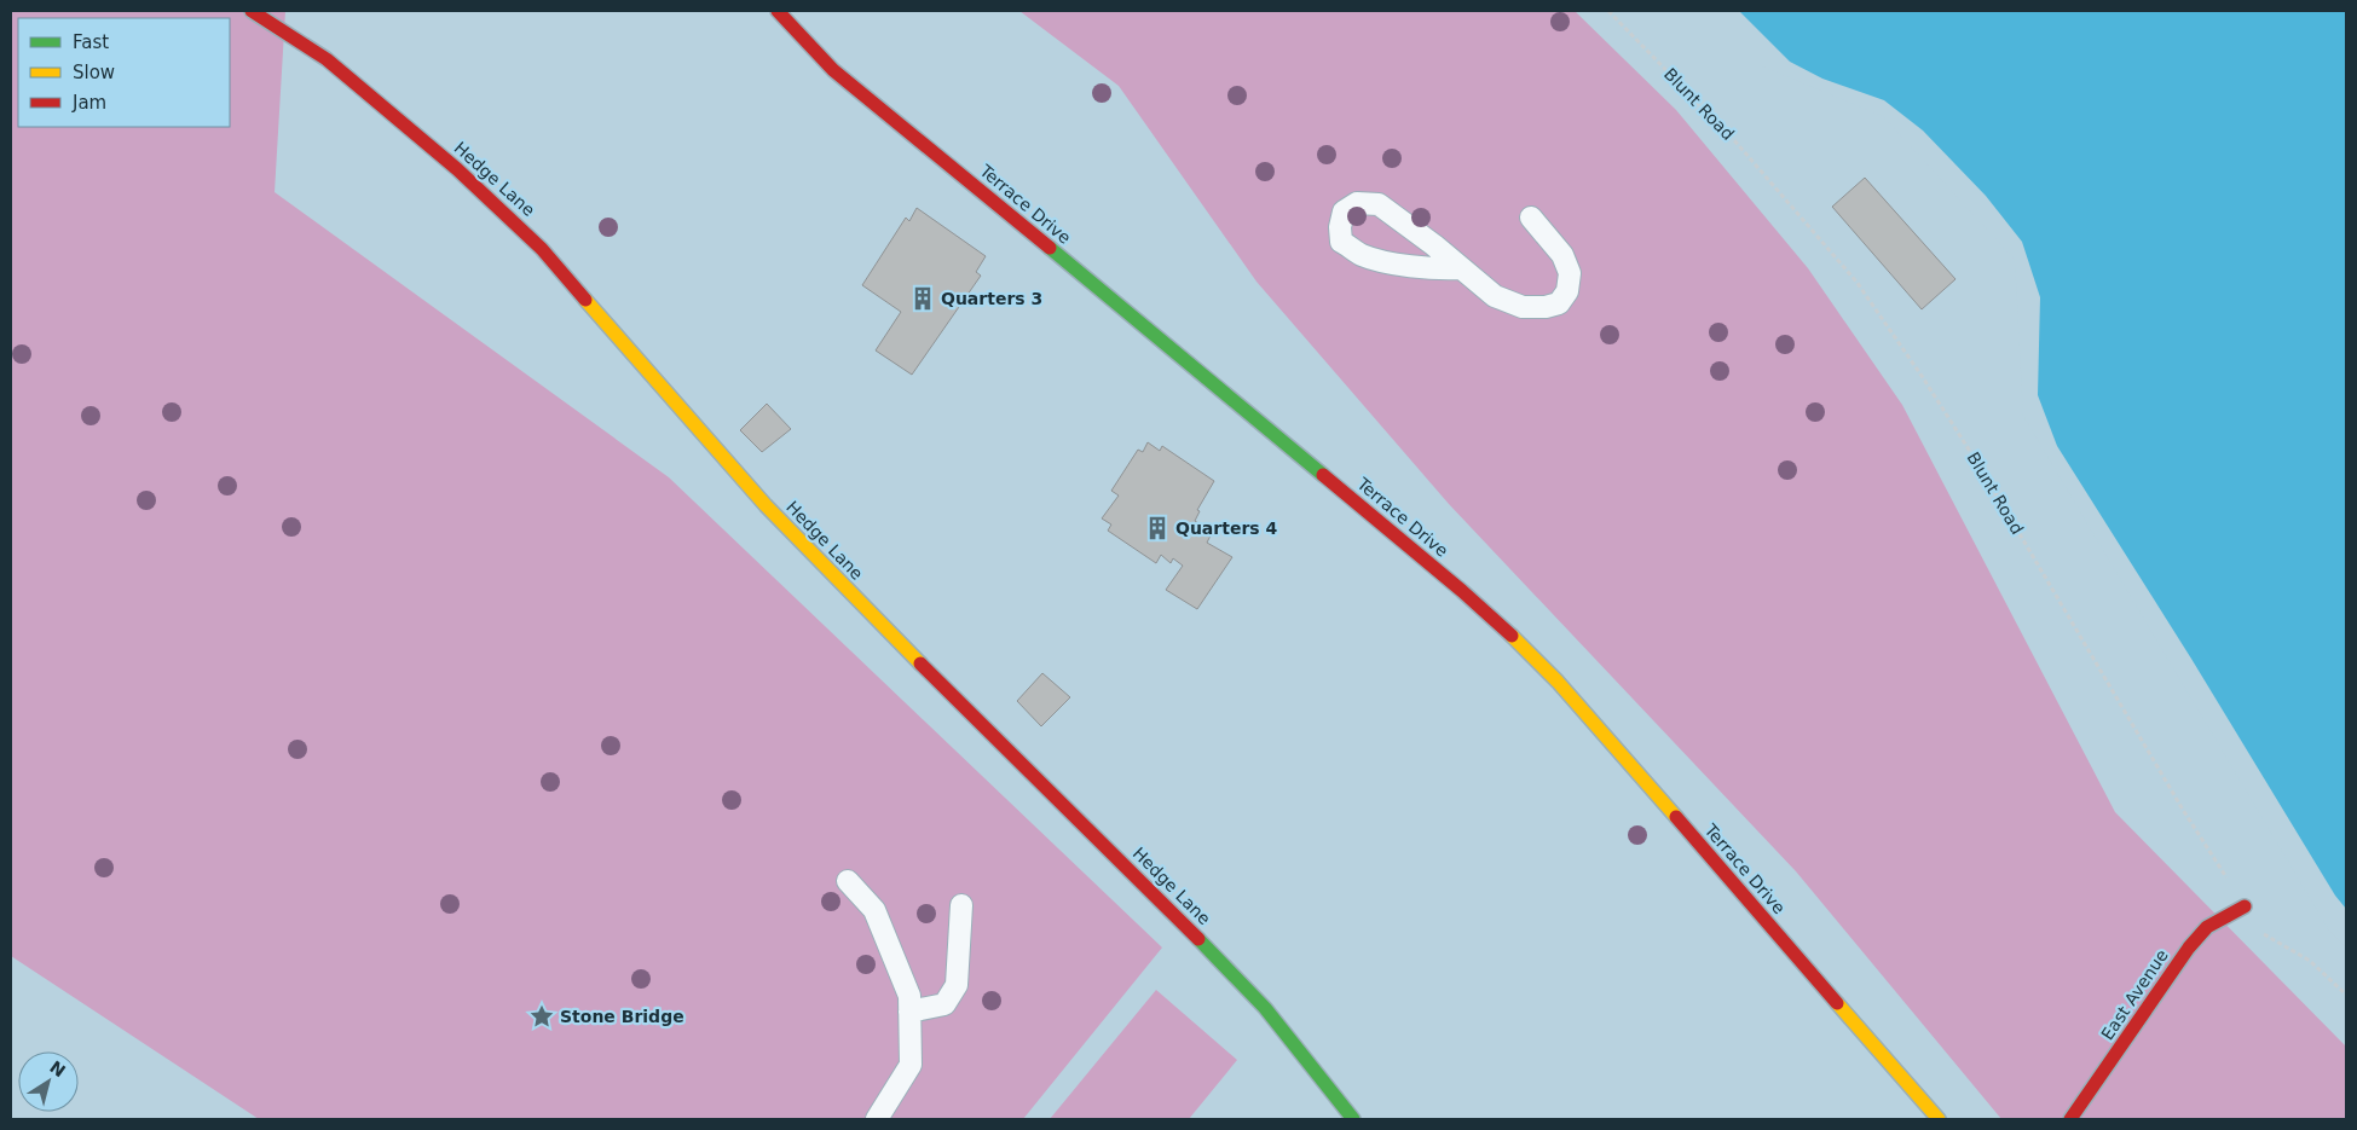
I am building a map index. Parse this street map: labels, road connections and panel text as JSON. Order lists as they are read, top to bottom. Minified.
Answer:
{"streets":{"street":["Hedge Lane","Terrace Drive","East Avenue"],"path":["Blunt Road"]},"crossings":[["Blunt Road","East Avenue"]],"places":{"building":["Quarters 3","Quarters 4"],"place":["Stone Bridge"]},"legend":["Fast","Slow","Jam"],"north":"top right"}
